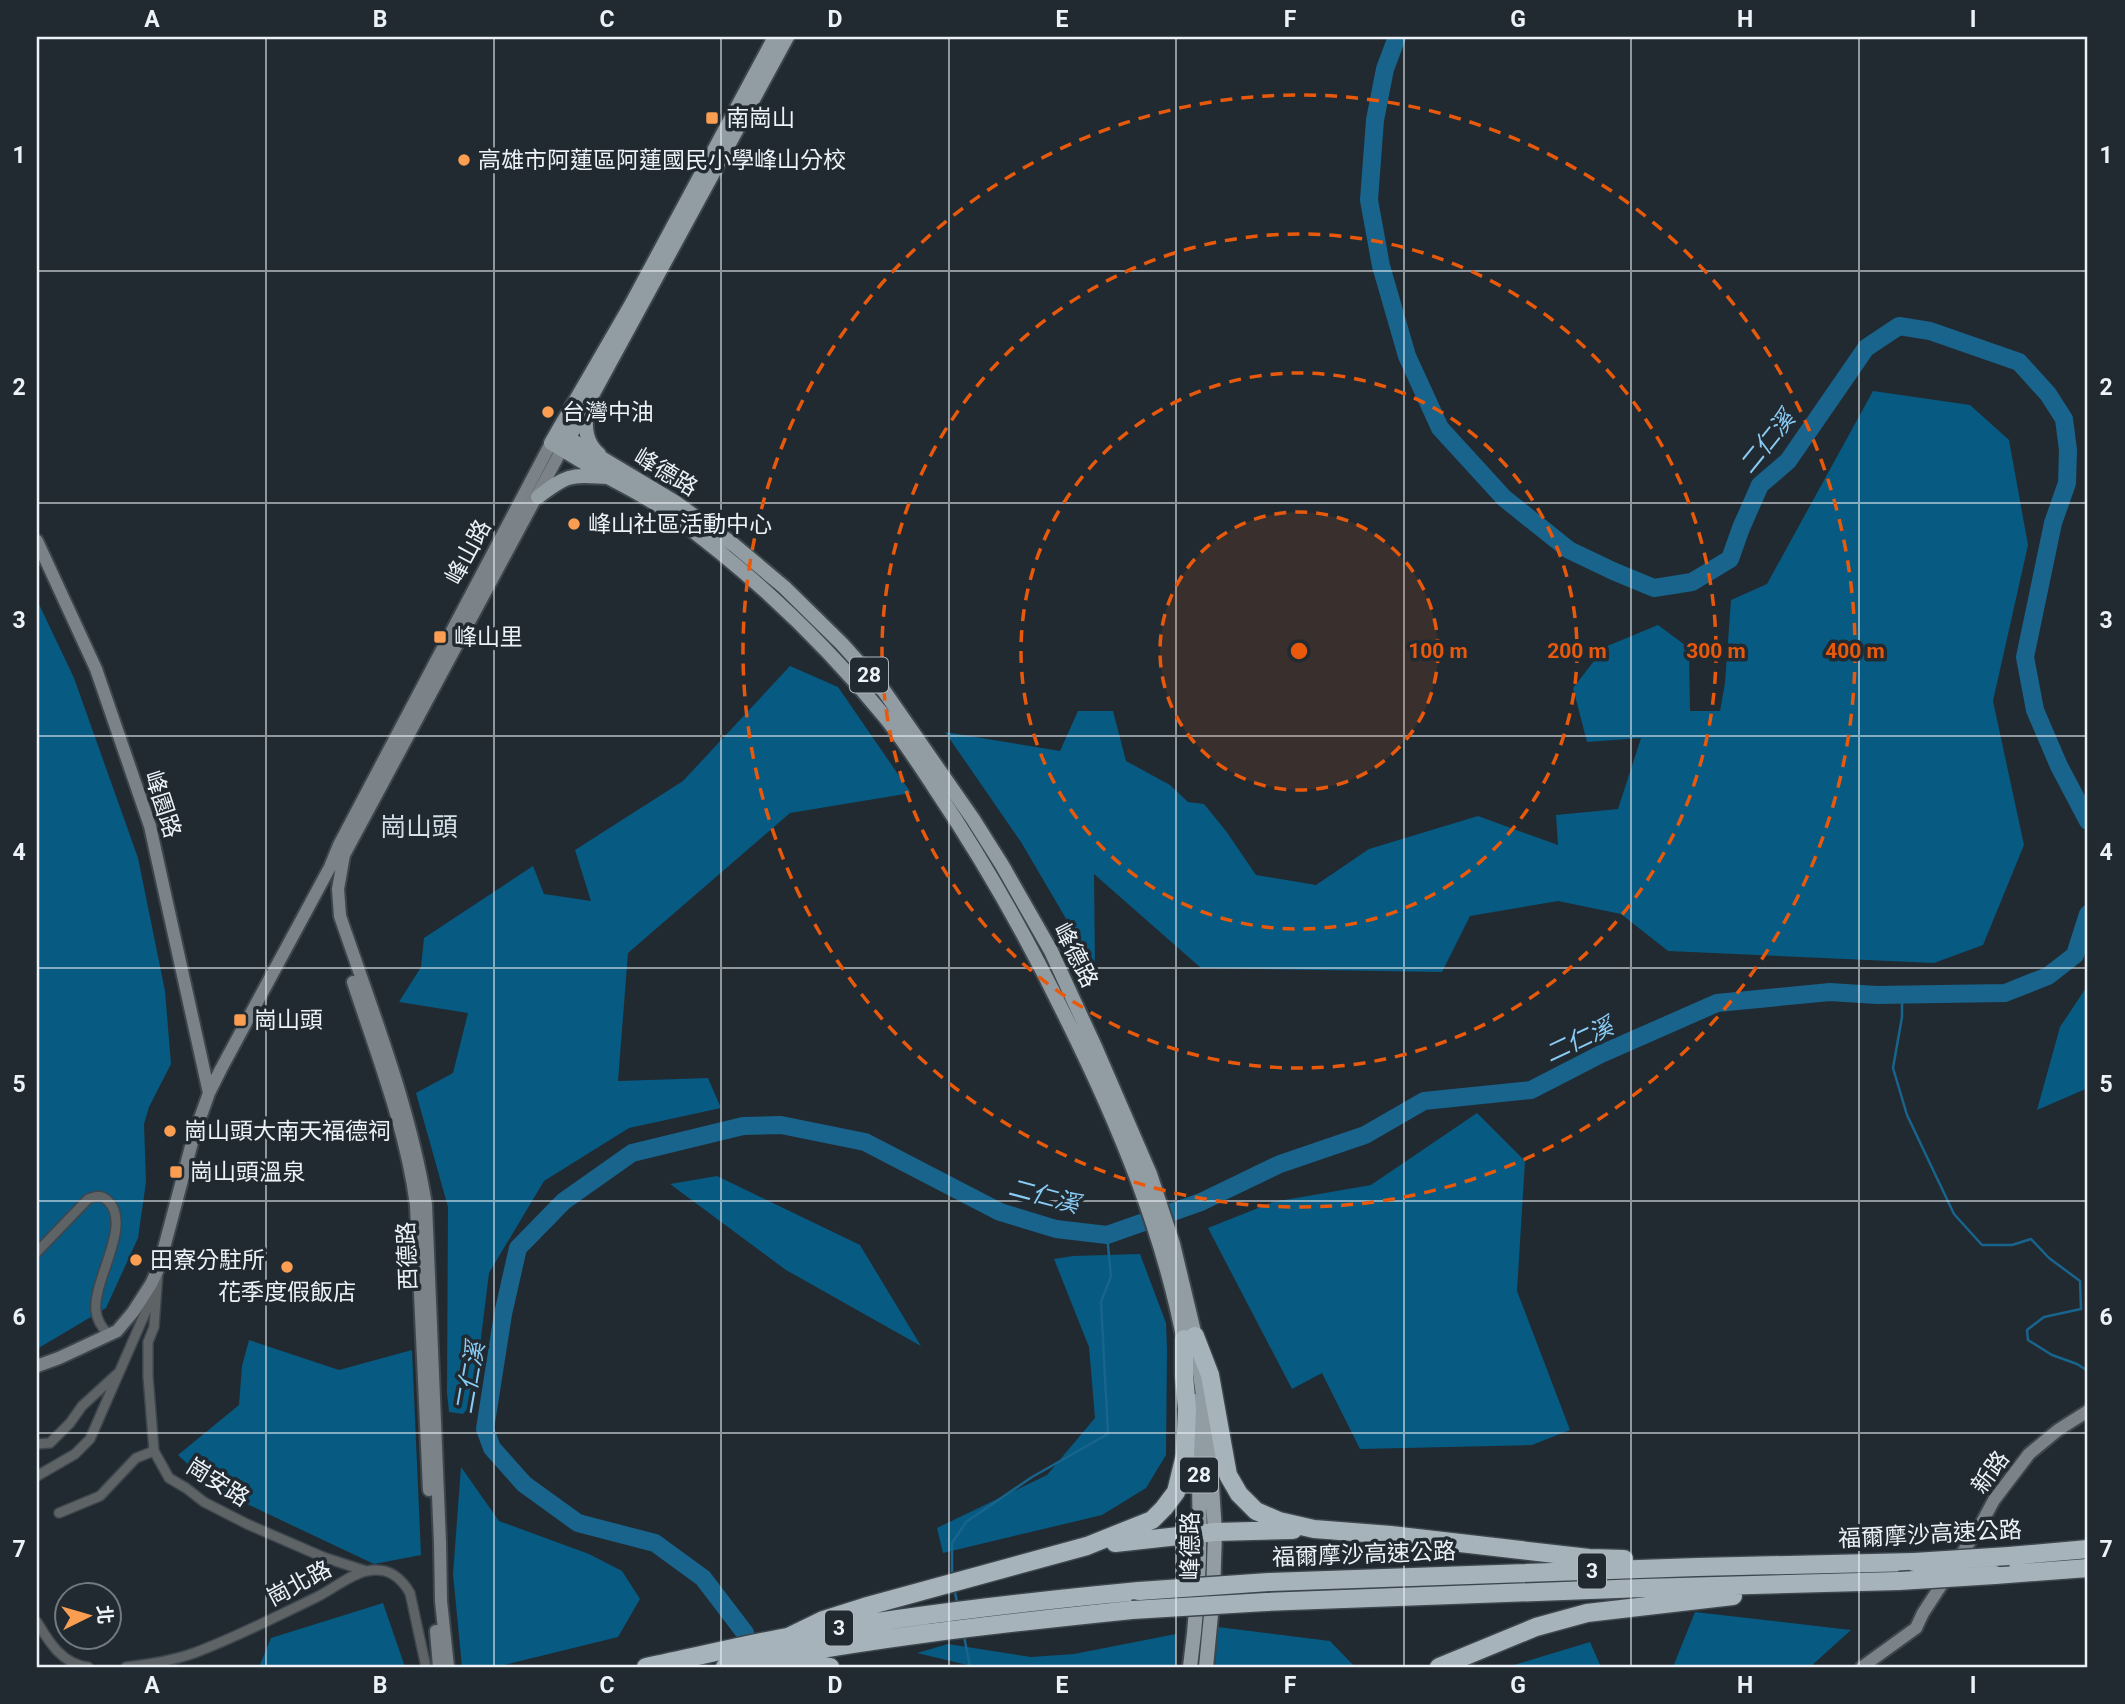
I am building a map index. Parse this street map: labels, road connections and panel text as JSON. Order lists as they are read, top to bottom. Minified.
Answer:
{"streets":{"highway":["福爾摩沙高速公路","3"],"main road":["峰德路","峰山路","28"],"street":["峰園路","西德路","新路","崗安路","崗北路"]},"crossings":[["峰德路","峰山路"],["峰山路","峰園路"],["峰山路","西德路"],["峰山路","崗安路"],["峰園路","崗安路"],["崗安路","崗北路"]],"districts":["崗山頭"],"water":["二仁溪"],"places":{"transit":["南崗山","峰山里","崗山頭","崗山頭溫泉"],"other":["高雄市阿蓮區阿蓮國民小學峰山分校","台灣中油","峰山社區活動中心","崗山頭大南天福德祠","田寮分駐所","花季度假飯店"]},"north":"right","grid":{"columns":["A","B","C","D","E","F","G","H","I"],"rows":["1","2","3","4","5","6","7"]},"rings":["100 m","200 m","300 m","400 m"]}
